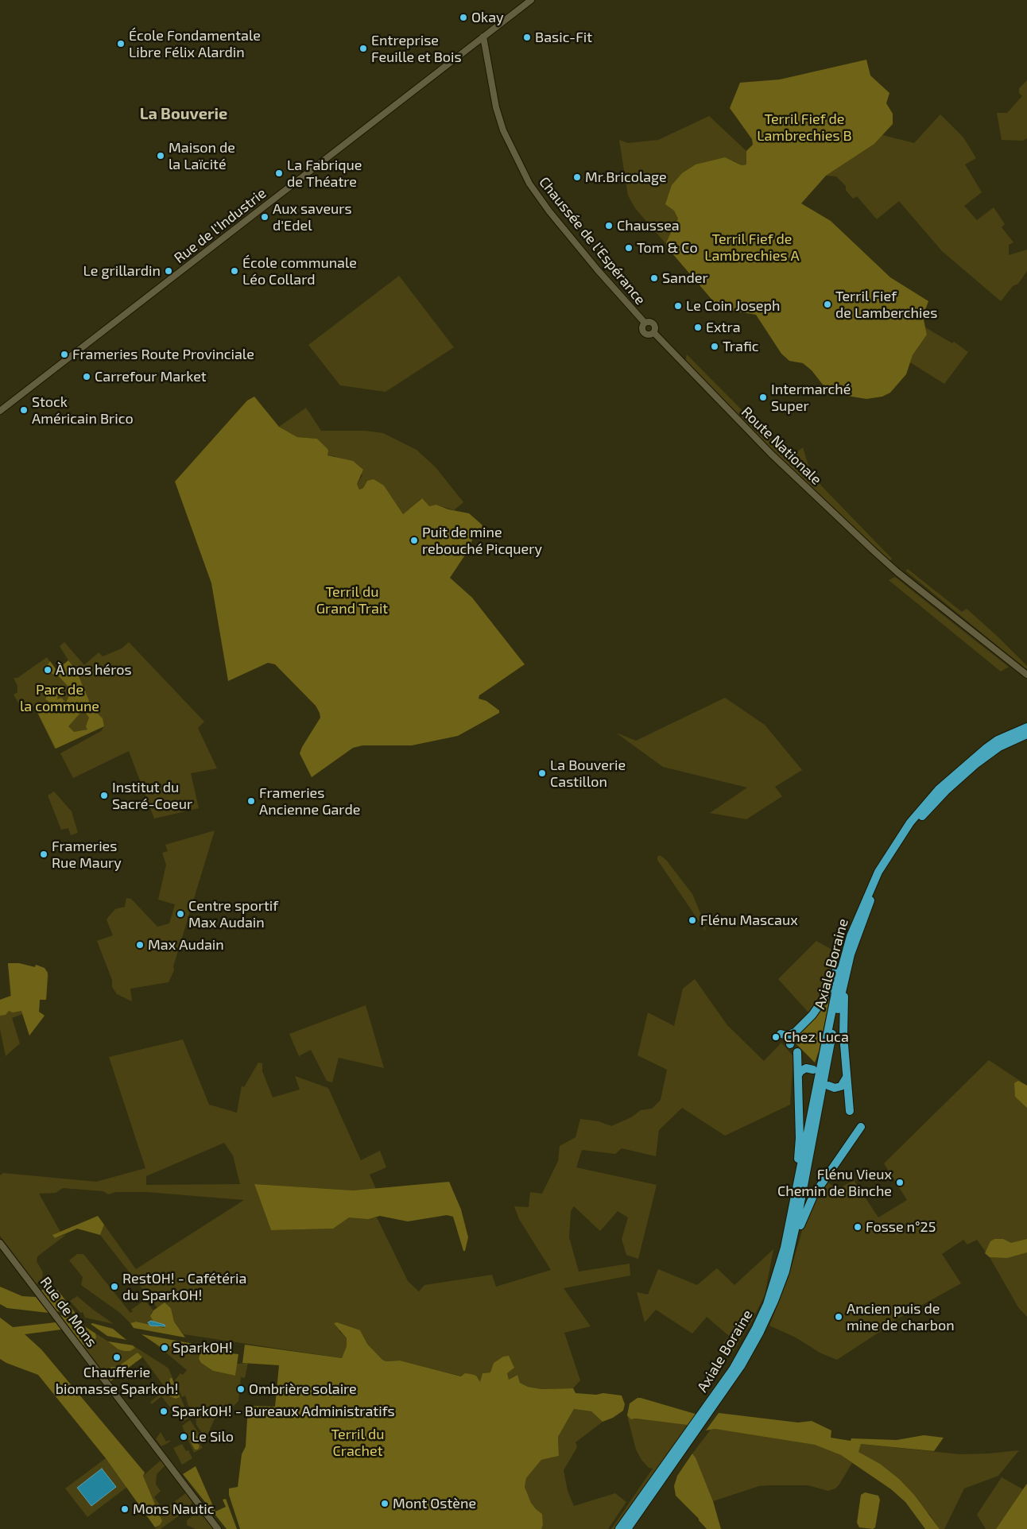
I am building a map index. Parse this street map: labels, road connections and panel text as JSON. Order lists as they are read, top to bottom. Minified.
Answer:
{"streets":{"highway":["Axiale Boraine"],"main road":["Rue de l'Industrie","Chaussée de l'Espérance","Route Nationale","Rue de Mons"]},"crossings":[["Rue de l'Industrie","Chaussée de l'Espérance"],["Chaussée de l'Espérance","Route Nationale"]],"districts":["La Bouverie"],"parks":["Terril Fief de Lambrechies B","Terril Fief de Lambrechies A","Terril du Grand Trait","Parc de la commune","Terril du Crachet"],"places":["Okay","Basic-Fit","École Fondamentale Libre Félix Alardin","Entreprise Feuille et Bois","Maison de la Laïcité","La Fabrique de Théatre","Mr.Bricolage","Aux saveurs d'Edel","Chaussea","Tom & Co","Le grillardin","École communale Léo Collard","Sander","Terril Fief de Lamberchies","Le Coin Joseph","Extra","Trafic","Frameries Route Provinciale","Carrefour Market","Intermarché Super","Stock Américain Brico","Puit de mine rebouché Picquery","À nos héros","La Bouverie Castillon","Institut du Sacré-Coeur","Frameries Ancienne Garde","Frameries Rue Maury","Centre sportif Max Audain","Flénu Mascaux","Max Audain","Chez Luca","Flénu Vieux Chemin de Binche","Fosse n°25","RestOH! - Cafétéria du SparkOH!","Ancien puis de mine de charbon","SparkOH!","Chaufferie biomasse Sparkoh!","Ombrière solaire","SparkOH! - Bureaux Administratifs","Le Silo","Mont Ostène","Mons Nautic"]}
